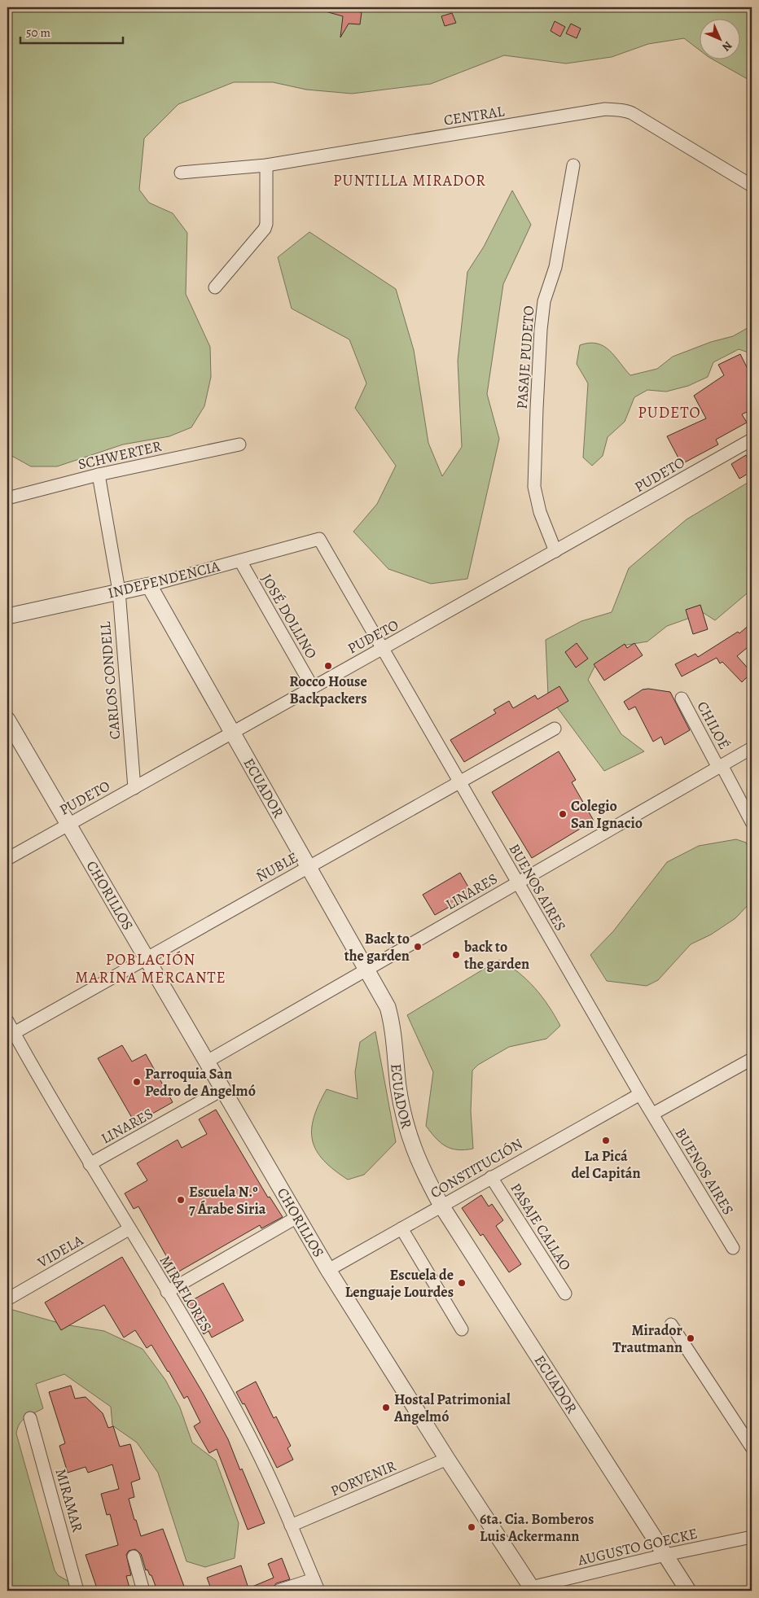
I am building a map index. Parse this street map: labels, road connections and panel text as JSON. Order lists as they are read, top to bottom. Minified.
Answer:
{"streets":{"street":["CENTRAL","PASAJE PUDETO","SCHWERTER","PUDETO","INDEPENDENCIA","JOSÉ DOLLINO","CARLOS CONDELL","CHILOÉ","ECUADOR","ÑUBLE","BUENOS AIRES","LINARES","CHORILLOS","CONSTITUCIÓN","PASAJE CALLAO","VIDELA","MIRAFLORES","PORVENIR","MIRAMAR","AUGUSTO GOECKE"]},"crossings":[["PASAJE PUDETO","PUDETO"],["SCHWERTER","CARLOS CONDELL"],["PUDETO","JOSÉ DOLLINO"],["PUDETO","CARLOS CONDELL"],["PUDETO","ECUADOR"],["PUDETO","BUENOS AIRES"],["PUDETO","CHORILLOS"],["INDEPENDENCIA","JOSÉ DOLLINO"],["INDEPENDENCIA","CARLOS CONDELL"],["INDEPENDENCIA","ECUADOR"],["INDEPENDENCIA","BUENOS AIRES"],["CHILOÉ","LINARES"],["ECUADOR","ÑUBLE"],["ECUADOR","LINARES"],["ECUADOR","CONSTITUCIÓN"],["ECUADOR","AUGUSTO GOECKE"],["ÑUBLE","BUENOS AIRES"],["ÑUBLE","CHORILLOS"],["ÑUBLE","MIRAFLORES"],["BUENOS AIRES","LINARES"],["BUENOS AIRES","CONSTITUCIÓN"],["LINARES","CHORILLOS"],["LINARES","MIRAFLORES"],["CHORILLOS","CONSTITUCIÓN"],["CHORILLOS","PORVENIR"],["CHORILLOS","AUGUSTO GOECKE"],["CONSTITUCIÓN","PASAJE CALLAO"],["VIDELA","MIRAFLORES"],["MIRAFLORES","PORVENIR"]],"districts":["PUNTILLA MIRADOR","PUDETO","POBLACIÓN MARINA MERCANTE"],"places":["Rocco House Backpackers","Colegio San Ignacio","Back to the garden","back to the garden","Parroquia San Pedro de Angelmó","La Picá del Capitán","Escuela N.º 7 Árabe Siria","Escuela de Lenguaje Lourdes","Mirador Trautmann","Hostal Patrimonial Angelmó","6ta. Cia. Bomberos Luis Ackermann"],"scale_bar":"50 m","north":"bottom right"}
